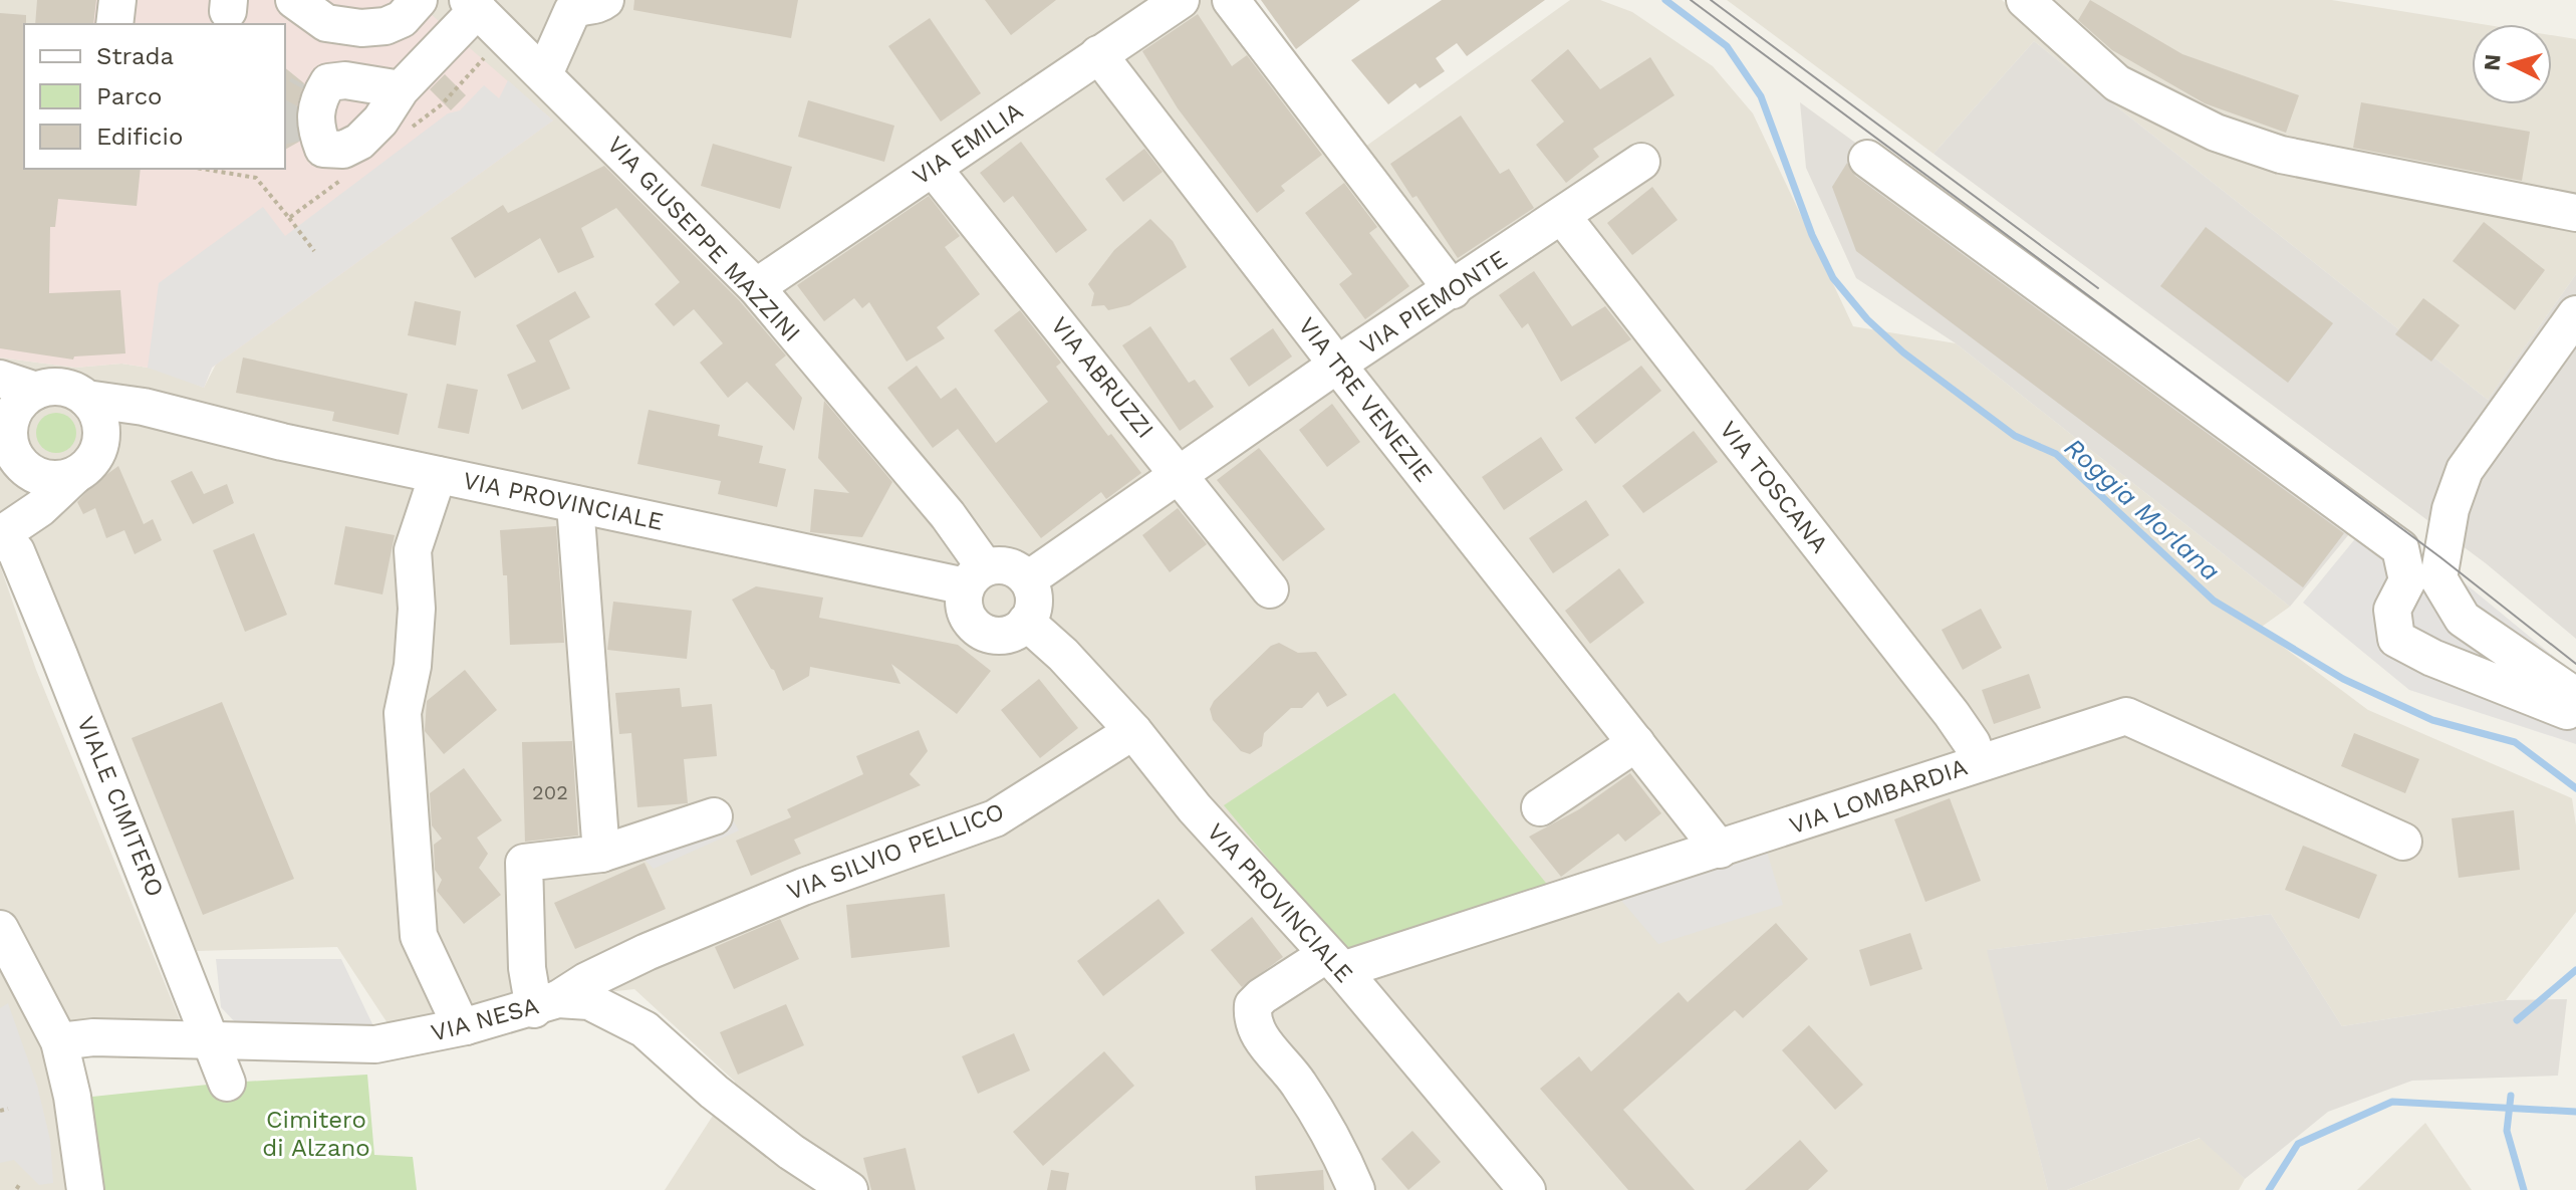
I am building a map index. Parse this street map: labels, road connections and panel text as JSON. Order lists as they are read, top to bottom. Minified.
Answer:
{"streets":{"street":["VIA EMILIA","VIA GIUSEPPE MAZZINI","VIA PIEMONTE","VIA ABRUZZI","VIA TRE VENEZIE","VIA TOSCANA","VIA PROVINCIALE","VIA LOMBARDIA","VIALE CIMITERO","VIA SILVIO PELLICO","VIA NESA"]},"crossings":[["VIA EMILIA","VIA GIUSEPPE MAZZINI"],["VIA EMILIA","VIA ABRUZZI"],["VIA EMILIA","VIA TRE VENEZIE"],["VIA GIUSEPPE MAZZINI","VIA PIEMONTE"],["VIA GIUSEPPE MAZZINI","VIA PROVINCIALE"],["VIA PIEMONTE","VIA ABRUZZI"],["VIA PIEMONTE","VIA TRE VENEZIE"],["VIA PIEMONTE","VIA TOSCANA"],["VIA PIEMONTE","VIA PROVINCIALE"],["VIA TRE VENEZIE","VIA LOMBARDIA"],["VIA TOSCANA","VIA LOMBARDIA"],["VIA PROVINCIALE","VIA LOMBARDIA"],["VIA PROVINCIALE","VIA SILVIO PELLICO"],["VIALE CIMITERO","VIA NESA"],["VIA SILVIO PELLICO","VIA NESA"]],"water":["Roggia Morlana"],"parks":["Cimitero di Alzano"],"house_numbers":["202"],"legend":["Strada","Parco","Edificio"],"north":"left"}
